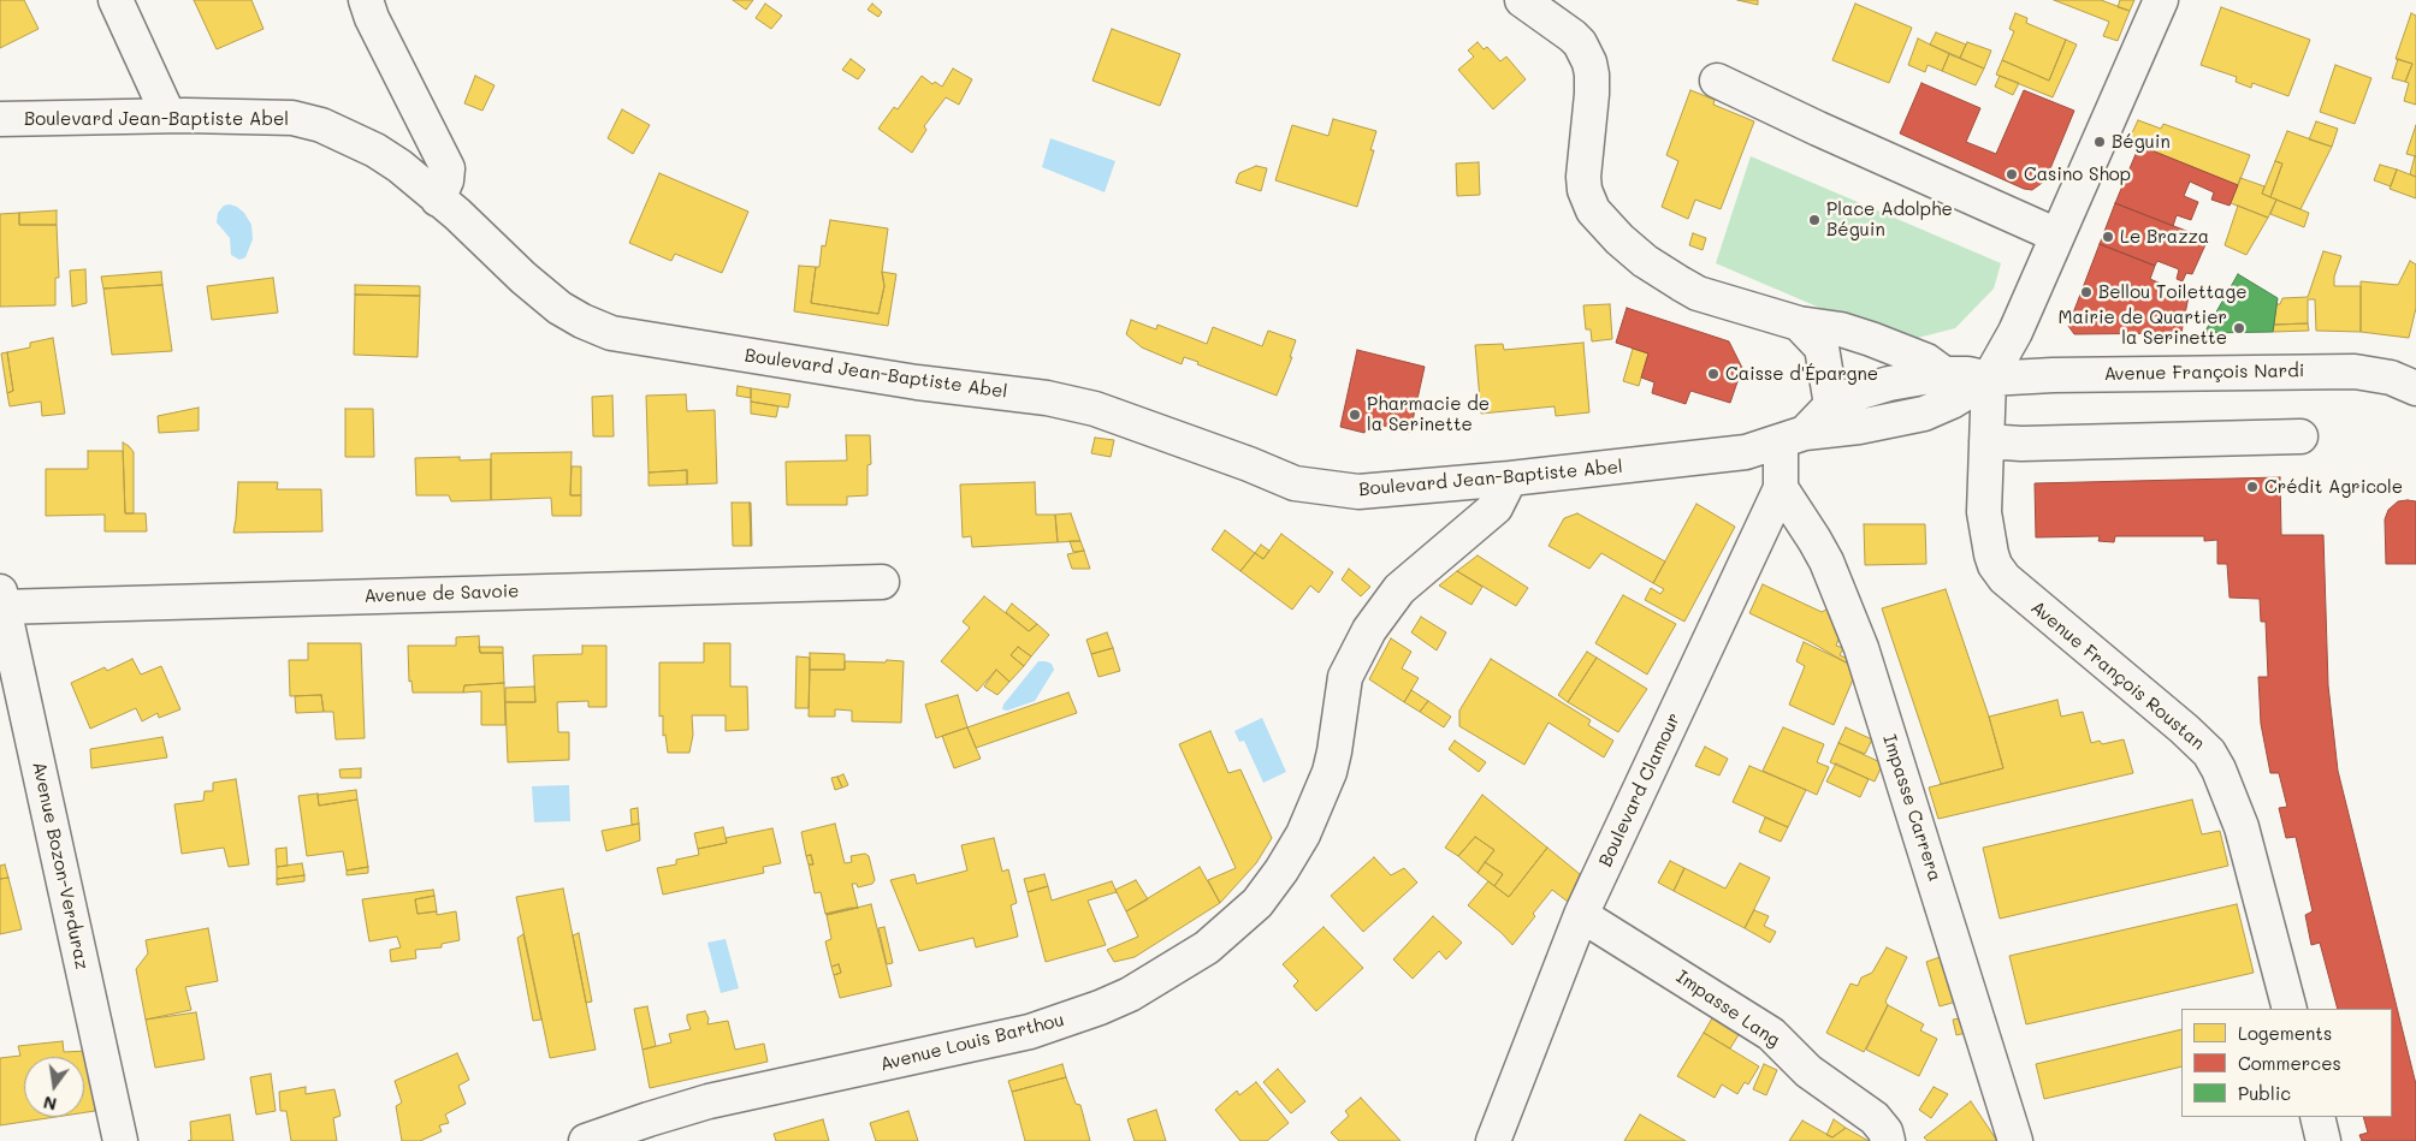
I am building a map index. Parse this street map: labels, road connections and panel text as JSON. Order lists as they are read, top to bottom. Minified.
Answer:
{"streets":{"street":["Boulevard Jean-Baptiste Abel","Avenue François Nardi","Avenue de Savoie","Avenue François Roustan","Boulevard Clamour","Impasse Carrera","Avenue Bozon-Verduraz","Impasse Lang","Avenue Louis Barthou"]},"crossings":[["Boulevard Jean-Baptiste Abel","Boulevard Clamour"],["Boulevard Jean-Baptiste Abel","Avenue Louis Barthou"],["Avenue François Nardi","Avenue François Roustan"],["Avenue de Savoie","Avenue Bozon-Verduraz"],["Boulevard Clamour","Impasse Carrera"],["Boulevard Clamour","Impasse Lang"]],"places":["Béguin","Casino Shop","Place Adolphe Béguin","Le Brazza","Bellou Toilettage","Mairie de Quartier la Serinette","Caisse d'Épargne","Pharmacie de la Serinette","Crédit Agricole"],"legend":["Logements","Commerces","Public"],"north":"bottom"}
